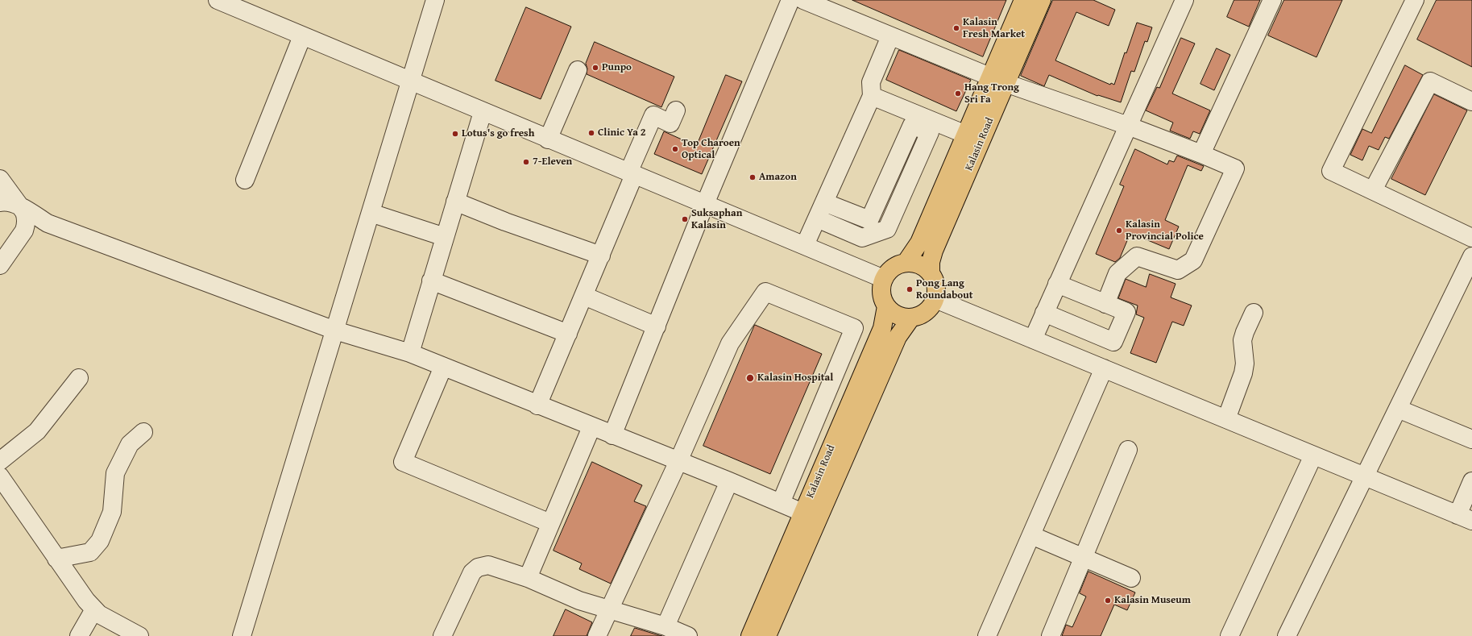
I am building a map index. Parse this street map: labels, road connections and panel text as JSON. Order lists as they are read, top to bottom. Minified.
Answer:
{"streets":{"main road":["Kalasin Road"]},"places":["Kalasin Fresh Market","Punpo","Hang Trong Sri Fa","Clinic Ya 2","Lotus's go fresh","Top Charoen Optical","7-Eleven","Amazon","Suksaphan Kalasin","Kalasin Provincial Police","Pong Lang Roundabout","Kalasin Hospital","Kalasin Museum"]}
